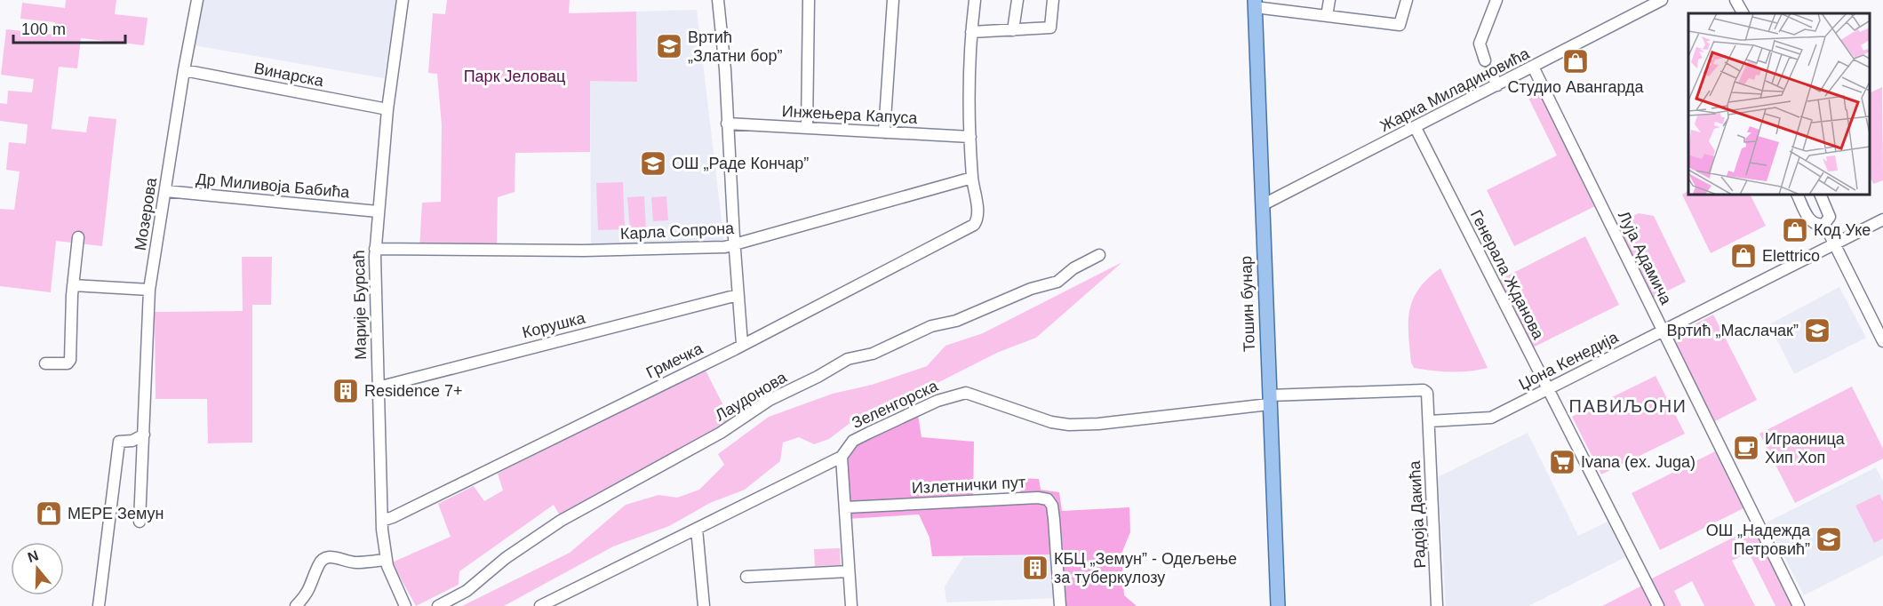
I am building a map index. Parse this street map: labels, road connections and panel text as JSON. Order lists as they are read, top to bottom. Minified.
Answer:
{"streets":{"main road":["Тошин бунар"],"street":["Винарска","Жарка Миладиновића","Инжењера Капуса","Др Миливоја Бабића","Мозерова","Карла Сопрона","Луја Адамича","Генерала Жданова","Марије Бурсаћ","Корушка","Грмечка","Џона Кенедија","Лаудонова","Зеленгорска","Излетнички пут","Радоја Дакића"]},"crossings":[["Винарска","Мозерова"],["Винарска","Марије Бурсаћ"],["Жарка Миладиновића","Луја Адамича"],["Жарка Миладиновића","Генерала Жданова"],["Жарка Миладиновића","Тошин бунар"],["Др Миливоја Бабића","Мозерова"],["Др Миливоја Бабића","Марије Бурсаћ"],["Карла Сопрона","Марије Бурсаћ"],["Карла Сопрона","Грмечка"],["Луја Адамича","Џона Кенедија"],["Генерала Жданова","Џона Кенедија"],["Тошин бунар","Зеленгорска"],["Марије Бурсаћ","Корушка"],["Марије Бурсаћ","Грмечка"],["Џона Кенедија","Радоја Дакића"]],"districts":["ПАВИЉОНИ"],"parks":["Парк Јеловац"],"places":{"school or university":["Вртић „Златни бор”","ОШ „Раде Кончар”","Вртић „Маслачак”","ОШ „Надежда Петровић”"],"shop":["Студио Авангарда","Код Уке","Elettrico","МЕРЕ Земун"],"building":["Residence 7+","КБЦ „Земун” - Одељење за туберкулозу"],"cafe":["Играоница Хип Хоп"],"supermarket":["Ivana (ex. Juga)"]},"scale_bar":"100 m","north":"top"}
